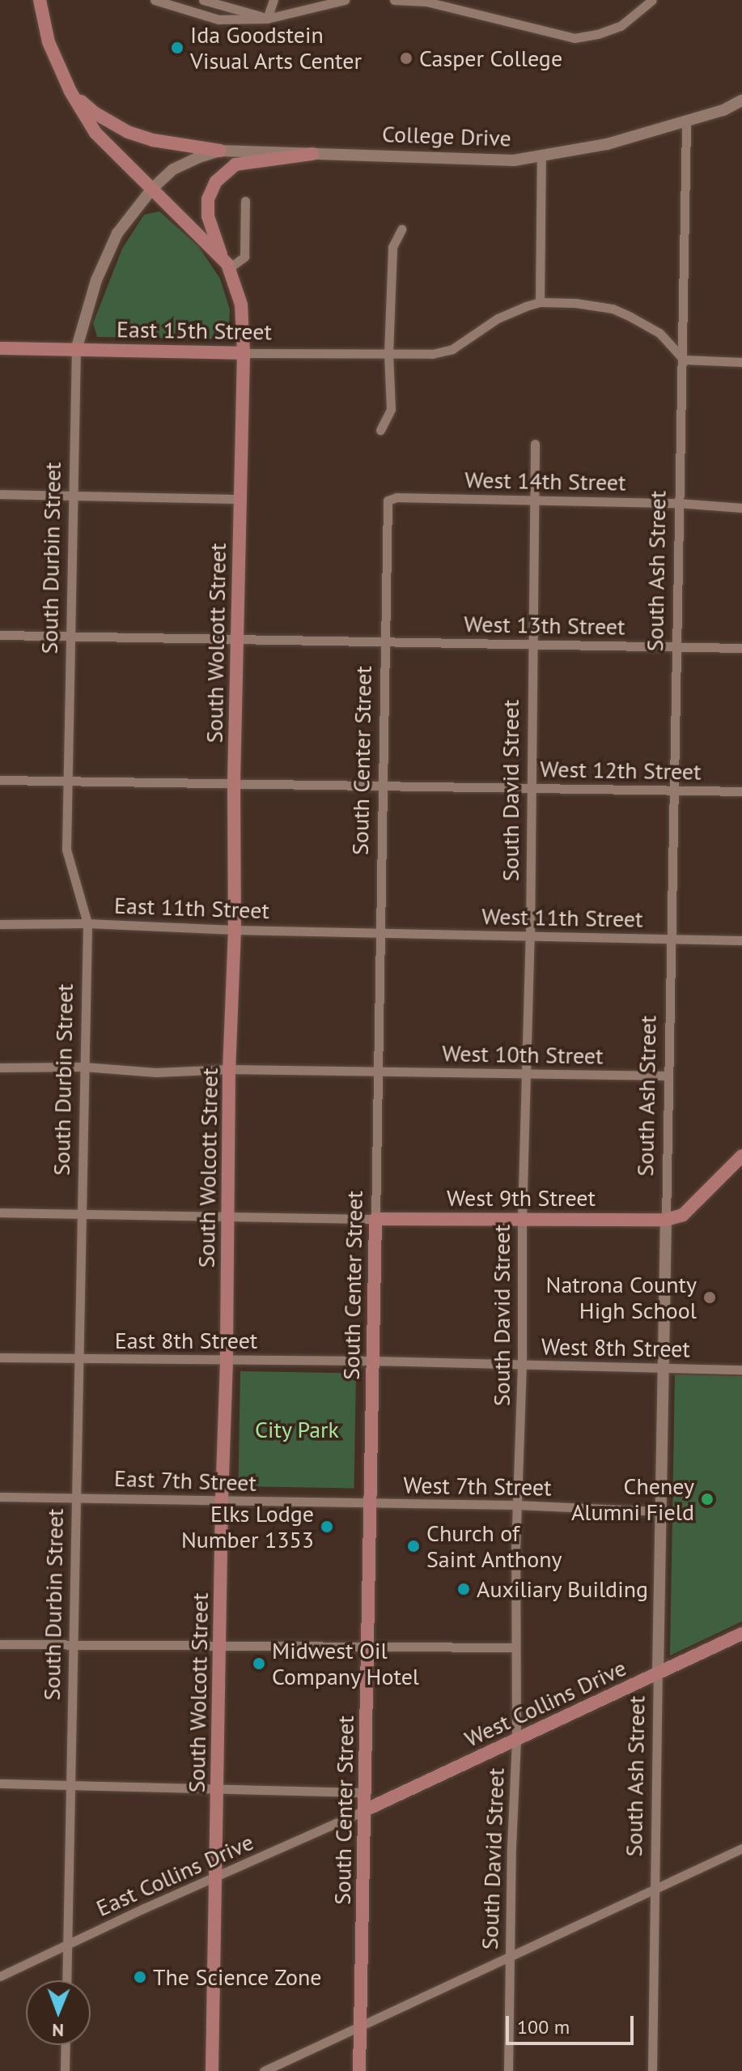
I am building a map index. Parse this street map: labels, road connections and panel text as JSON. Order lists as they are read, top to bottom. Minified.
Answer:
{"streets":{"main road":["East 15th Street","South Wolcott Street","South Center Street","West 9th Street","West Collins Drive"],"street":["College Drive","West 14th Street","South Durbin Street","South Ash Street","West 13th Street","West 12th Street","South David Street","East 11th Street","West 11th Street","West 10th Street","East 8th Street","West 8th Street","East 7th Street","West 7th Street","East Collins Drive"]},"crossings":[["College Drive","South Durbin Street"],["College Drive","South Ash Street"],["College Drive","South Wolcott Street"],["East 15th Street","South Durbin Street"],["East 15th Street","South Wolcott Street"],["West 14th Street","South Ash Street"],["West 14th Street","South Center Street"],["West 14th Street","South David Street"],["South Durbin Street","West 13th Street"],["South Durbin Street","South Wolcott Street"],["South Durbin Street","West 12th Street"],["South Durbin Street","East 11th Street"],["South Durbin Street","West 10th Street"],["South Durbin Street","East 8th Street"],["South Durbin Street","East 7th Street"],["South Durbin Street","East Collins Drive"],["South Ash Street","West 13th Street"],["South Ash Street","West 12th Street"],["South Ash Street","West 11th Street"],["South Ash Street","West 10th Street"],["South Ash Street","West 9th Street"],["South Ash Street","West 8th Street"],["South Ash Street","West 7th Street"],["South Ash Street","West Collins Drive"],["West 13th Street","South Wolcott Street"],["West 13th Street","South Center Street"],["West 13th Street","South David Street"],["South Wolcott Street","West 12th Street"],["South Wolcott Street","East 11th Street"],["South Wolcott Street","West 10th Street"],["South Wolcott Street","East 8th Street"],["South Wolcott Street","East 7th Street"],["South Wolcott Street","East Collins Drive"],["South Center Street","West 12th Street"],["South Center Street","East 11th Street"],["South Center Street","West 11th Street"],["South Center Street","West 10th Street"],["South Center Street","West 9th Street"],["South Center Street","East 8th Street"],["South Center Street","West 8th Street"],["South Center Street","East 7th Street"],["South Center Street","West 7th Street"],["South Center Street","West Collins Drive"],["South Center Street","East Collins Drive"],["West 12th Street","South David Street"],["South David Street","West 11th Street"],["South David Street","West 10th Street"],["South David Street","West 9th Street"],["South David Street","West 8th Street"],["South David Street","West 7th Street"],["South David Street","West Collins Drive"],["East 11th Street","West 11th Street"],["East 8th Street","West 8th Street"],["East 7th Street","West 7th Street"],["West Collins Drive","East Collins Drive"]],"parks":["City Park"],"places":["Ida Goodstein Visual Arts Center","Casper College","Natrona County High School","Cheney Alumni Field","Elks Lodge Number 1353","Church of Saint Anthony","Auxiliary Building","Midwest Oil Company Hotel","The Science Zone"],"scale_bar":"100 m","north":"bottom"}
